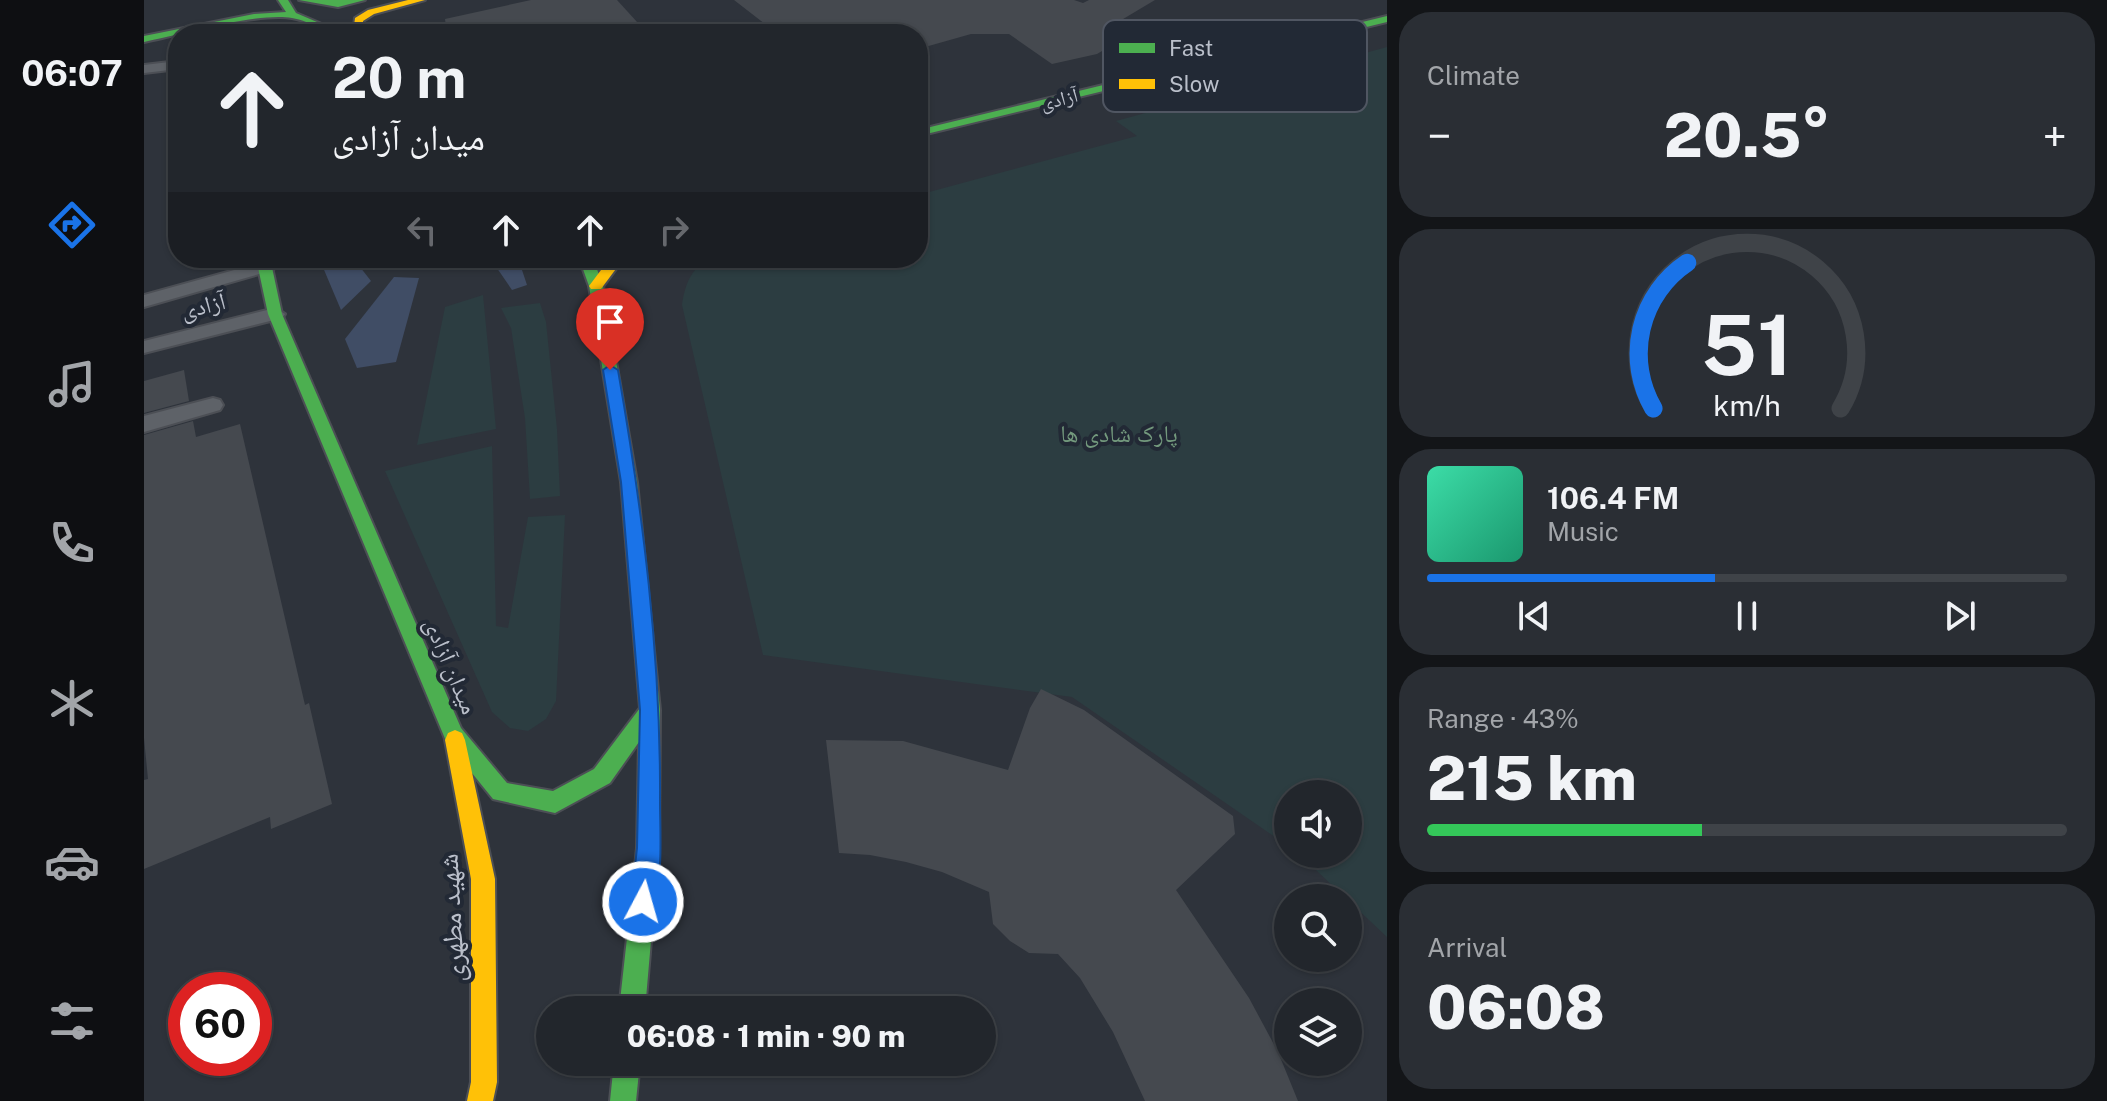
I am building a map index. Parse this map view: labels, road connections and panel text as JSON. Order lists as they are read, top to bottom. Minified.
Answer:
{"streets":{"main road":["آزادی","میدان آزادی","شهید مطهری"]},"crossings":[["آزادی","میدان آزادی"],["میدان آزادی","شهید مطهری"]],"parks":["پارک شادی ها"],"legend":["Fast","Slow"],"page":{"tabs":"06:07","tile":["Climate",["Range · 43%","215 km"],["Arrival","06:08"]],"turn":["20 m","میدان آزادی"],"heat":["−","20.5°","+"],"song":["106.4 FM","Music"],"limit":"60","trip":"06:08 · 1 min · 90 m","gauge":["51","km/h"]}}
